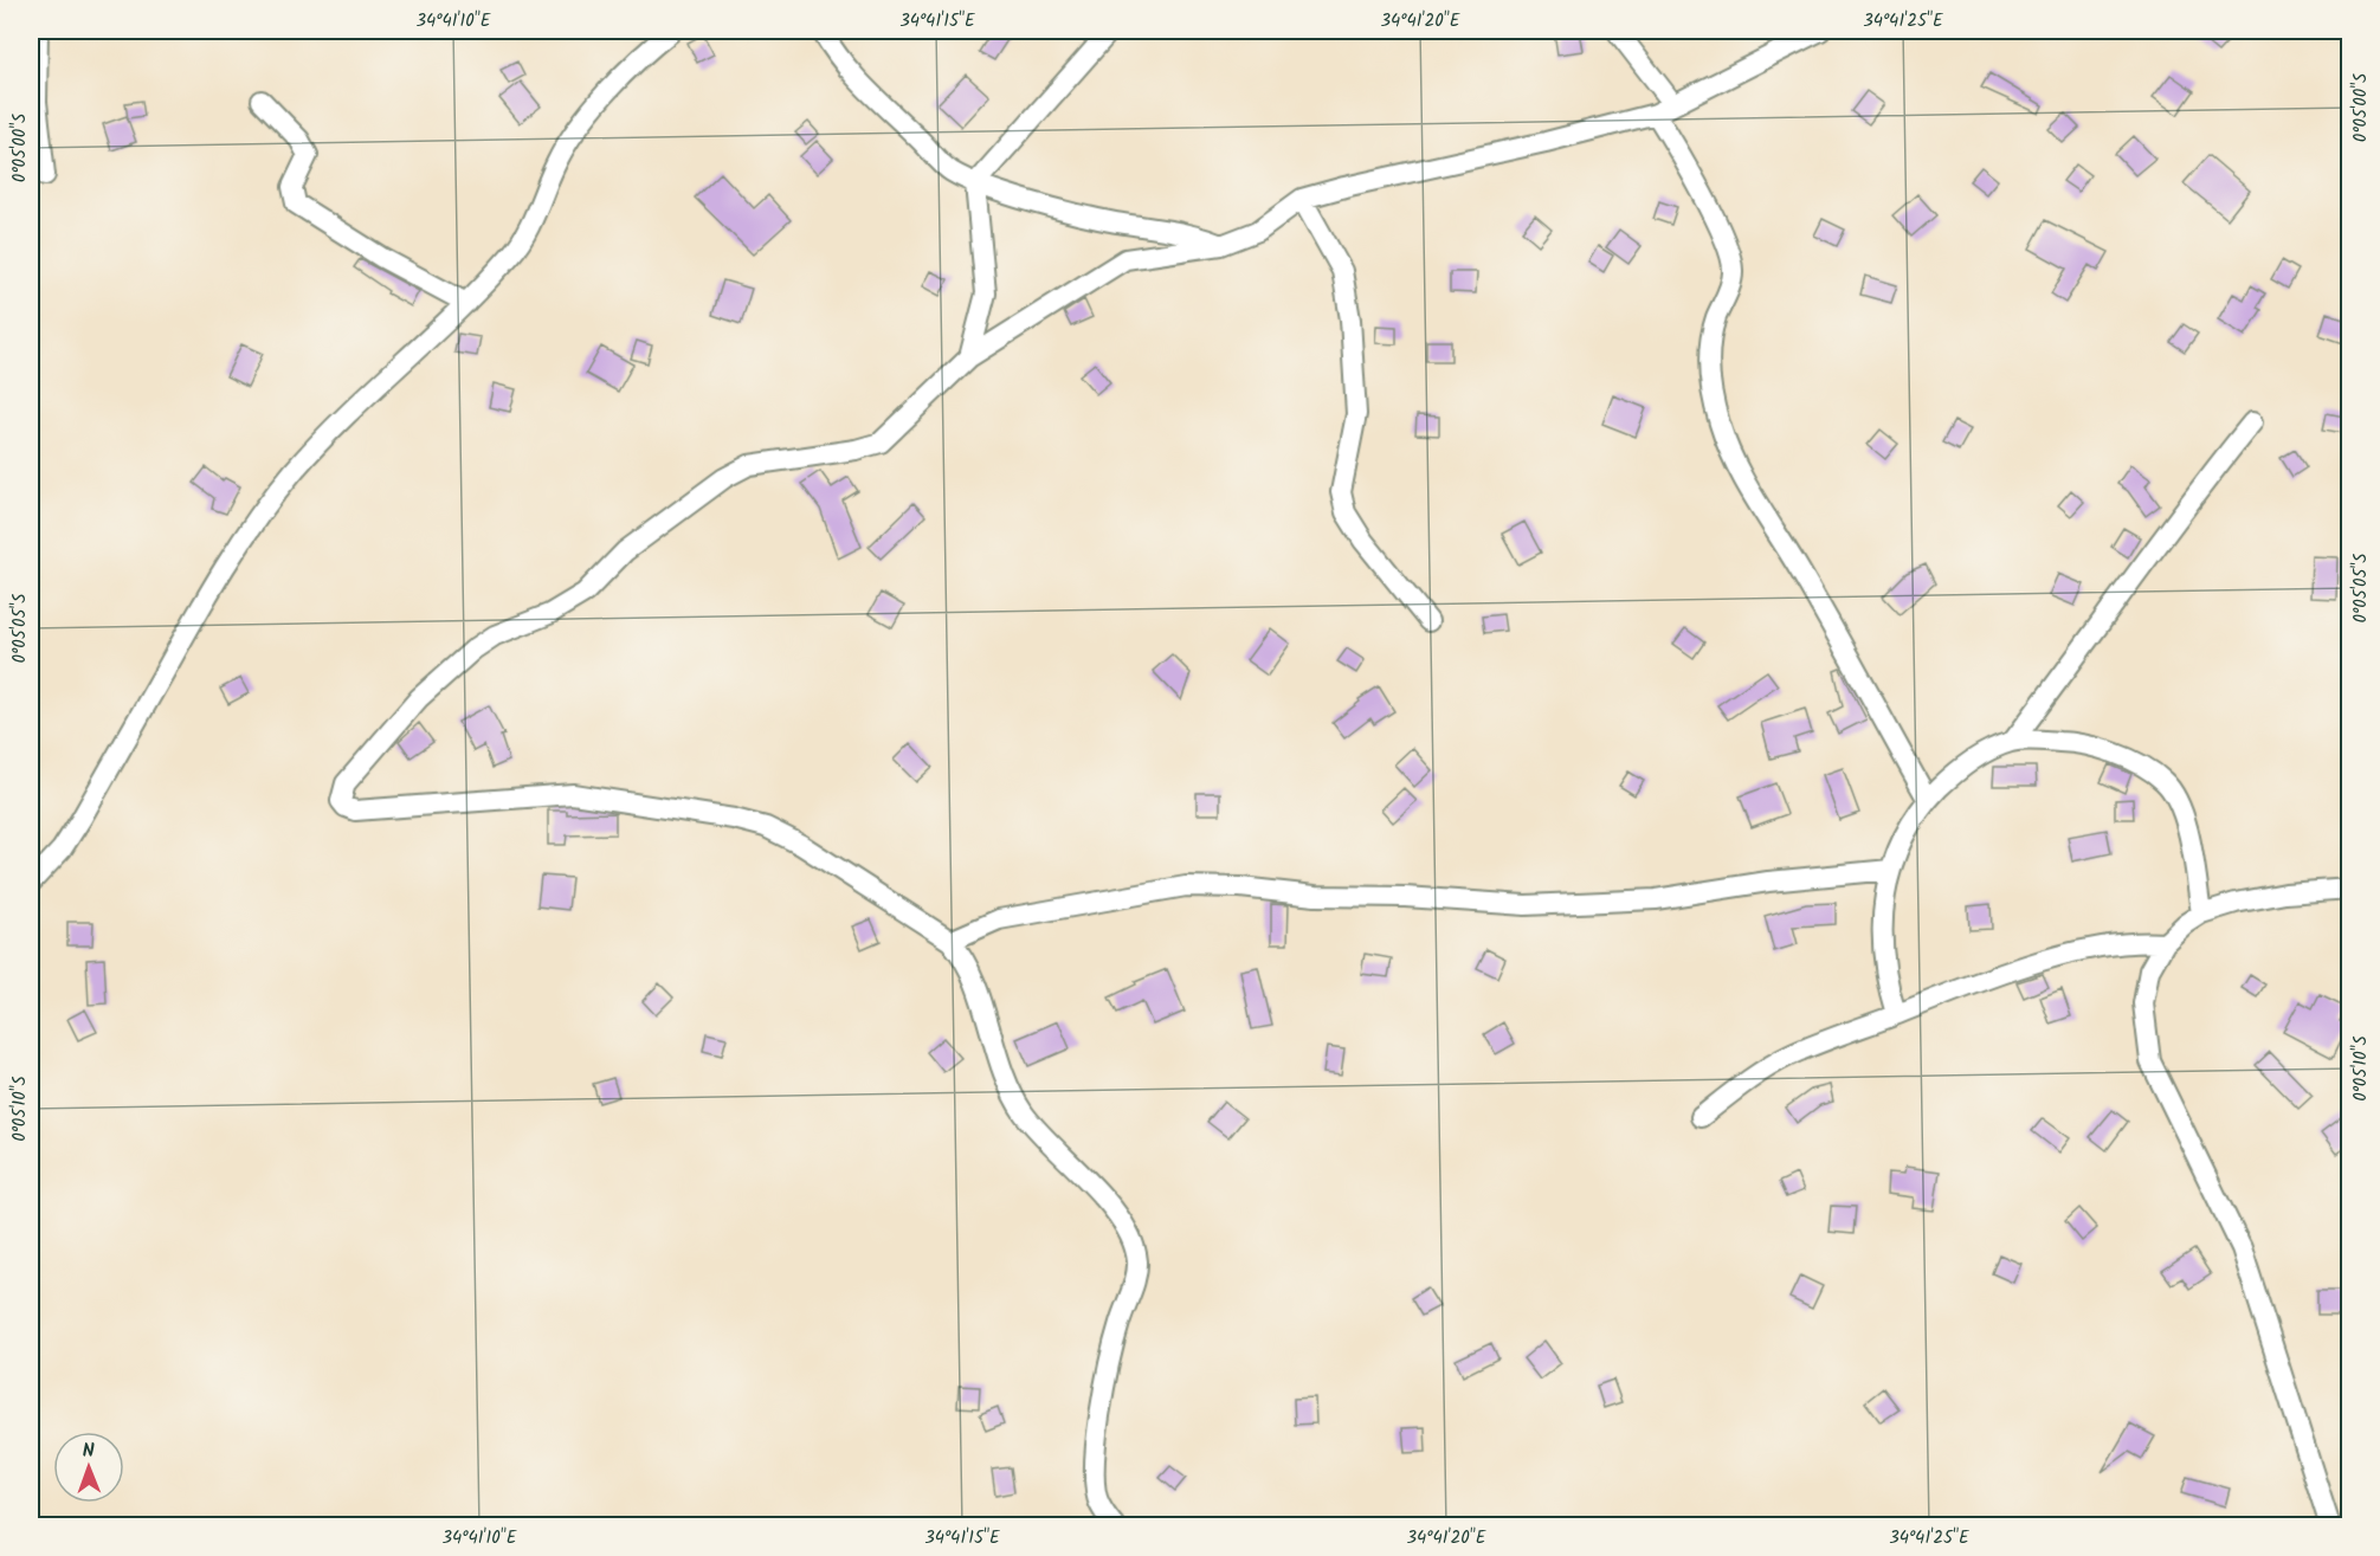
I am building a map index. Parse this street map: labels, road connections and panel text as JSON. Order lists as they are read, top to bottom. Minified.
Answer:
{"north":"top","coordinates":["34°41'10\"E","34°41'15\"E","34°41'20\"E","34°41'25\"E","0°05'00\"S","0°05'05\"S","0°05'10\"S"]}
